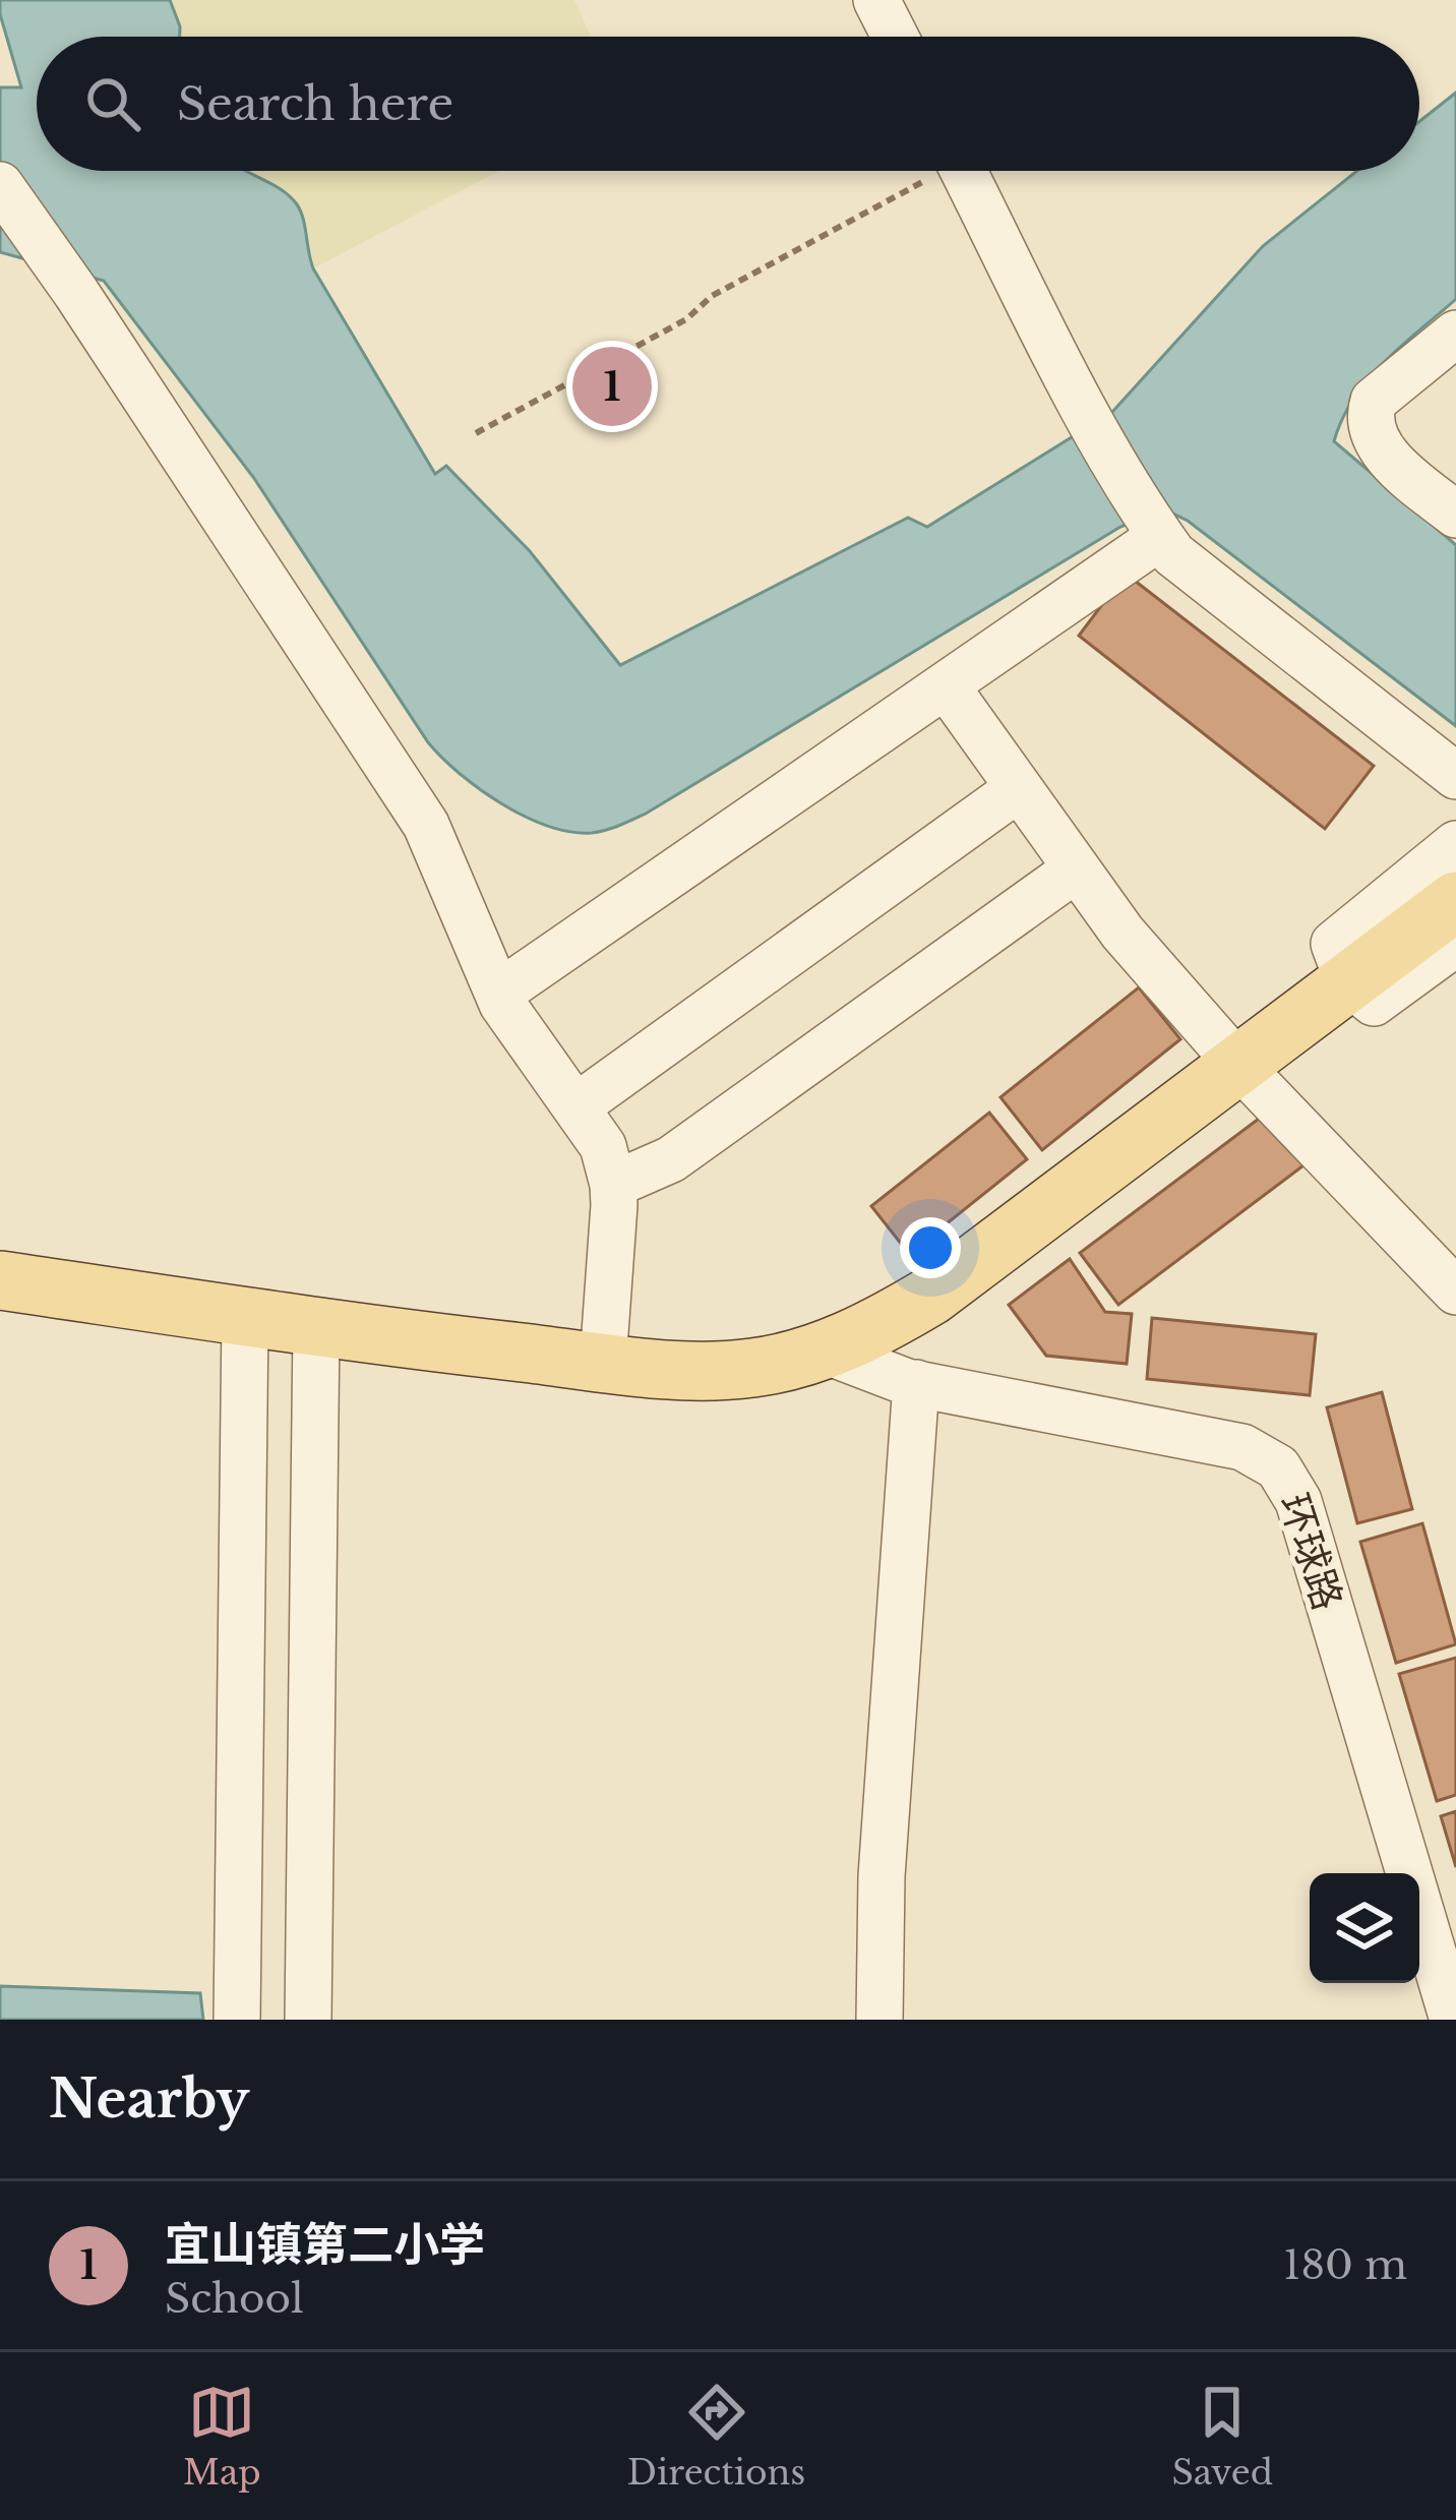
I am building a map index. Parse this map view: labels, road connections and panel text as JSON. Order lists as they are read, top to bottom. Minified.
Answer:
{"streets":{"street":["环球路"]},"page":{"search":"Search here","pins":"1","heading":"Nearby","list":[{"mark":"1","name":"宜山镇第二小学","note":"School","value":"180 m"}],"nav":["Map","Directions","Saved"]}}
